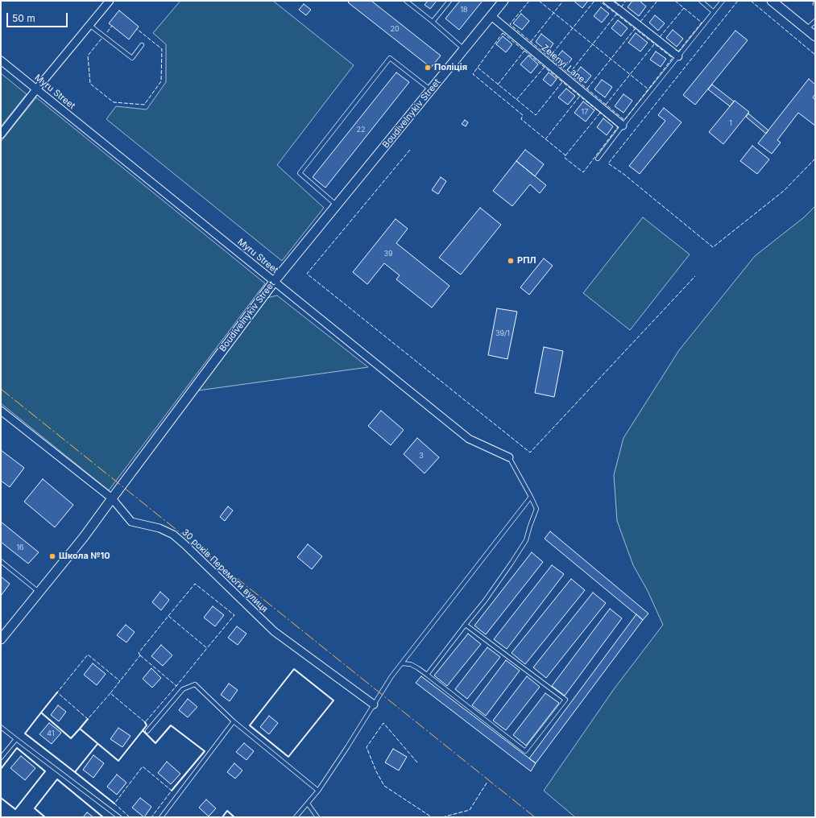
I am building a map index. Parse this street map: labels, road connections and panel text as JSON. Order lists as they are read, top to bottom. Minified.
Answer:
{"streets":{"street":["Zelenyi Lane","Myru Street","Boudivelnykiv Street","30 років Перемоги вулиця"]},"crossings":[["Zelenyi Lane","Boudivelnykiv Street"],["Myru Street","Boudivelnykiv Street"],["Boudivelnykiv Street","30 років Перемоги вулиця"]],"places":["Поліція","РПЛ","Школа №10"],"house_numbers":["18","20","17","1","22","39","39/1","3","16","41"],"scale_bar":"50 m"}
